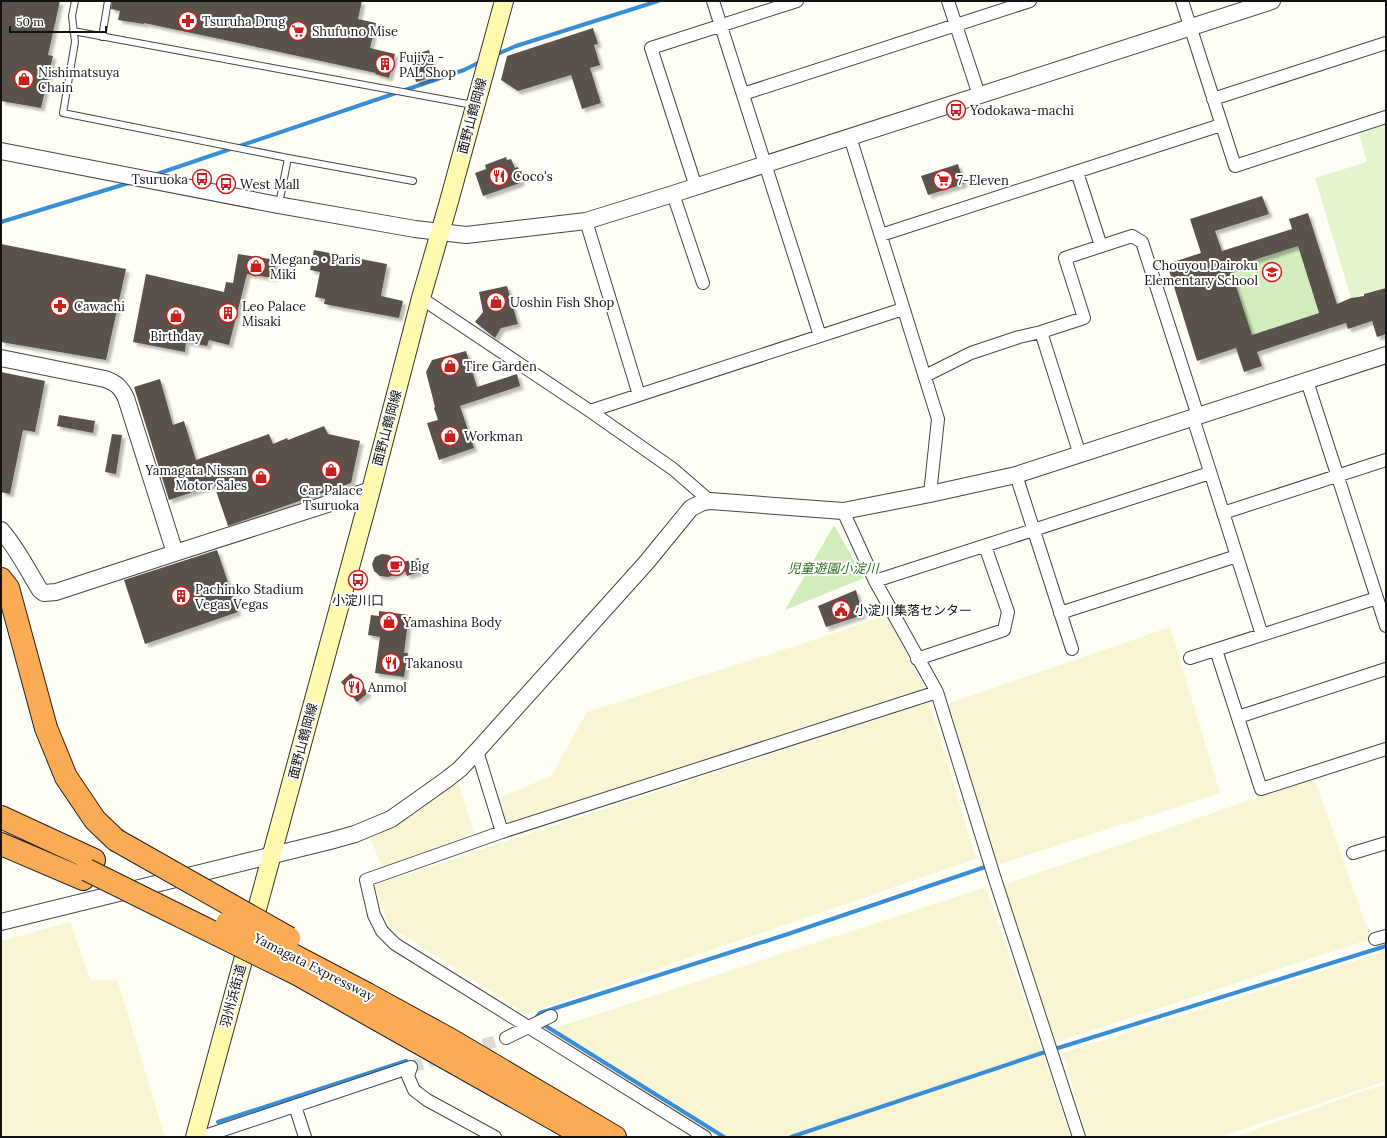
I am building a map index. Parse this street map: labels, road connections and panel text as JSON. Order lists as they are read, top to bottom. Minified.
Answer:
{"streets":{"highway":["Yamagata Expressway"],"main road":["面野山鶴岡線","羽州浜街道"]},"crossings":[["面野山鶴岡線","羽州浜街道"]],"parks":["児童遊園小淀川"],"places":{"pharmacy":["Tsuruha Drug","Cawachi"],"supermarket":["Shufu no Mise","7-Eleven"],"building":["Fujiya - PAL Shop","Leo Palace Misaki","Pachinko Stadium Vegas Vegas"],"shop":["Nishimatsuya Chain","Megane・Paris Miki","Uoshin Fish Shop","Birthday","Tire Garden","Workman","Car Palace Tsuruoka","Yamagata Nissan Motor Sales","Yamashina Body"],"bus stop":["Yodokawa-machi","Tsuruoka","West Mall","小淀川口"],"restaurant":["Coco's","Takanosu","Anmol"],"school or university":["Chouyou Dairoku Elementary School"],"cafe":["Big"],"public building":["小淀川集落センター"]},"scale_bar":"50 m"}
